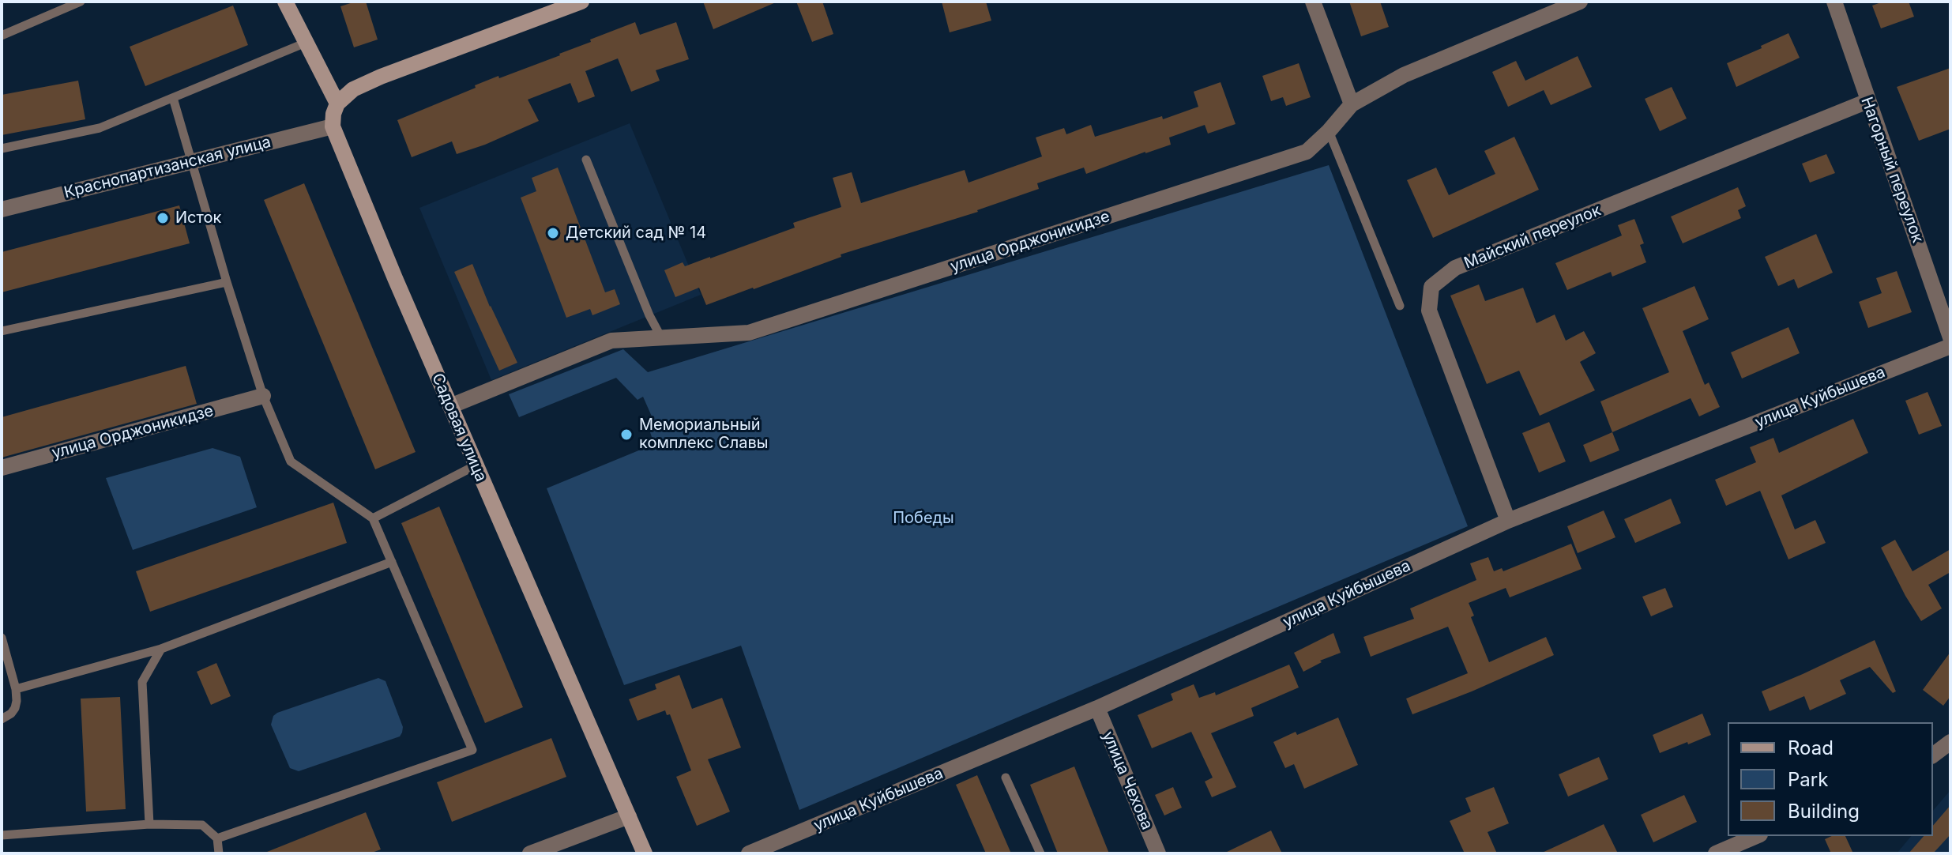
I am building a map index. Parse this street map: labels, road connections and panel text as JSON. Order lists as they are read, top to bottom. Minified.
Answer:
{"streets":{"street":["Краснопартизанская улица","Нагорный переулок","Майский переулок","улица Орджоникидзе","улица Куйбышева","Садовая улица","улица Чехова"]},"crossings":[["Краснопартизанская улица","Садовая улица"],["Нагорный переулок","Майский переулок"],["Майский переулок","улица Куйбышева"],["улица Орджоникидзе","Садовая улица"],["улица Куйбышева","улица Чехова"]],"parks":["Победы"],"places":["Исток","Детский сад № 14","Мемориальный комплекс Славы"],"legend":["Road","Park","Building"]}
